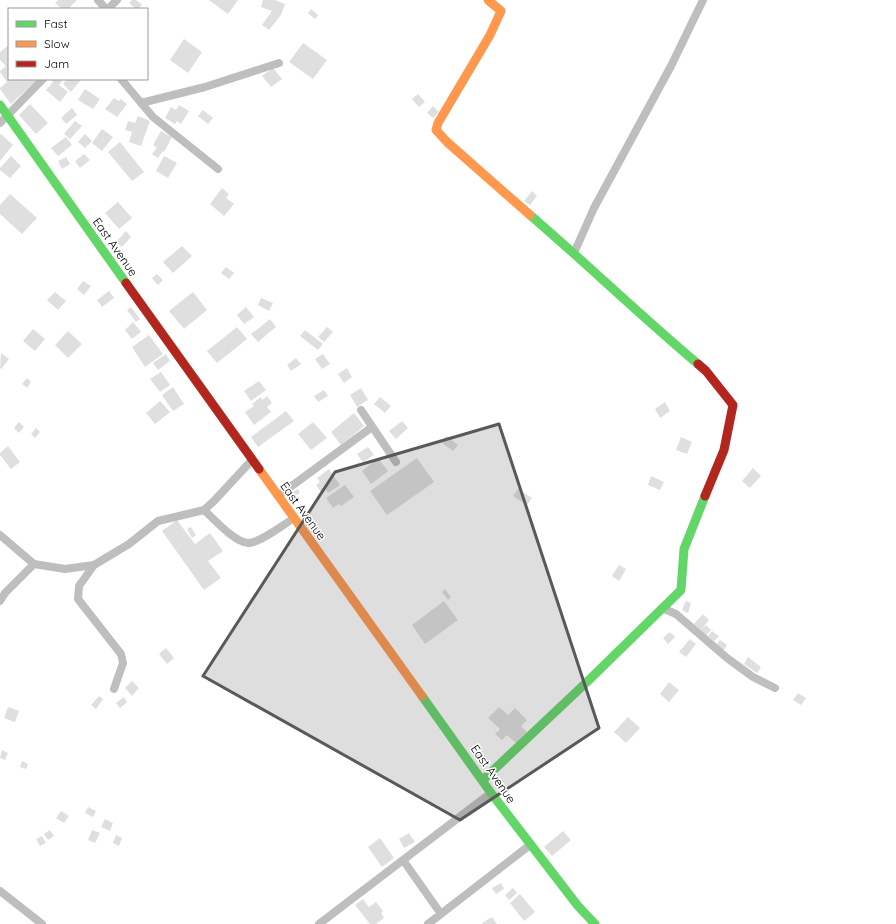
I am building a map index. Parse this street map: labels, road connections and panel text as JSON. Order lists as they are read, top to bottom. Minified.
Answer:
{"streets":{"street":["East Avenue"]},"legend":["Fast","Slow","Jam"]}
